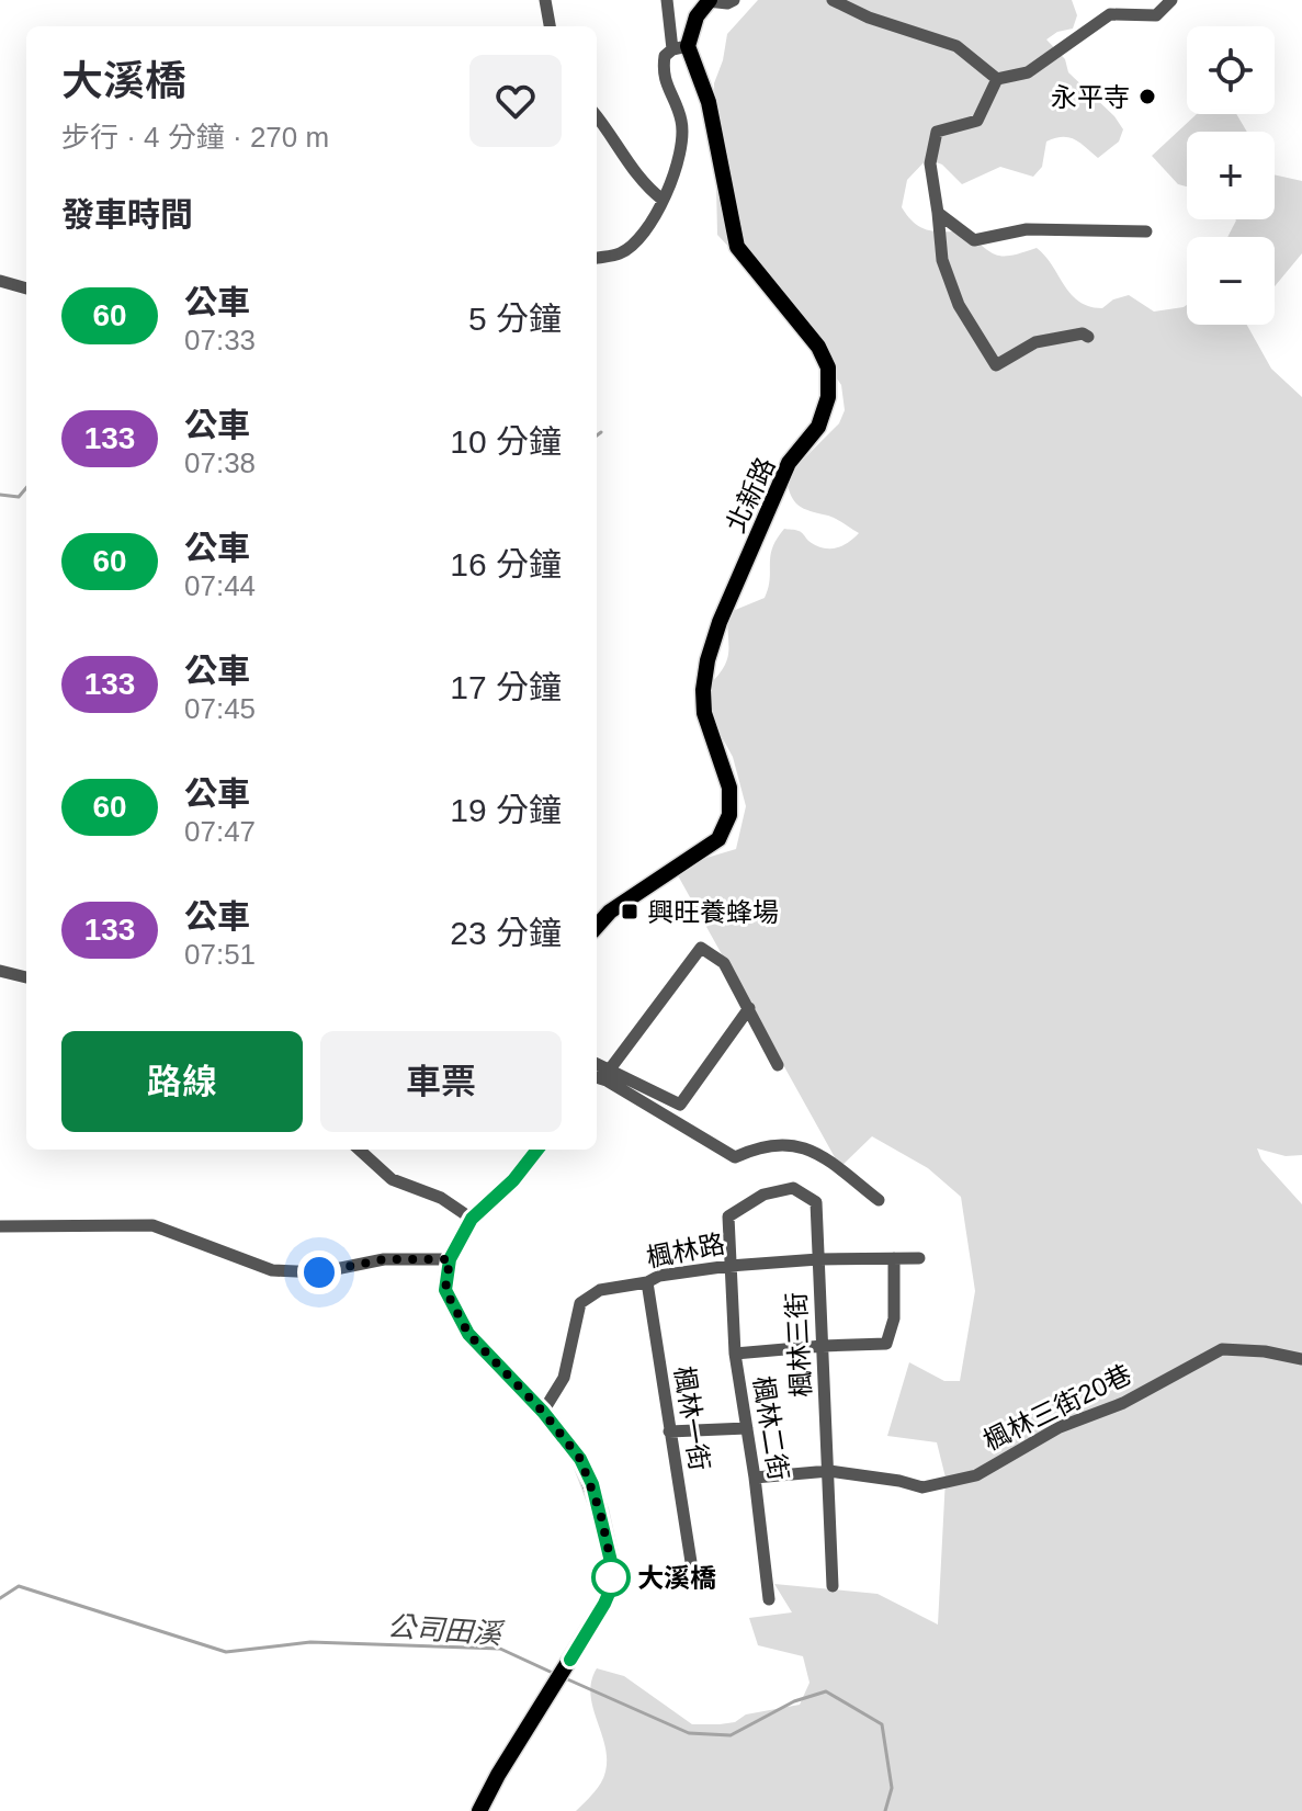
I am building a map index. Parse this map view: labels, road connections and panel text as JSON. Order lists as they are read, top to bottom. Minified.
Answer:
{"streets":{"main road":["北新路"],"street":["楓林路","楓林三街","楓林三街20巷","楓林一街","楓林二街"]},"crossings":[["楓林路","楓林三街"],["楓林路","楓林一街"],["楓林路","楓林二街"],["楓林三街","楓林三街20巷"],["楓林三街","楓林二街"],["楓林三街20巷","楓林二街"]],"water":["公司田溪"],"places":{"other":["永平寺","大溪橋"],"transit":["興旺養蜂場"]},"lines":["bus line 60"],"page":{"map_buttons":["+","−"],"heading":[["大溪橋","步行 · 4 分鐘 · 270 m"],"發車時間"],"list":[{"mark":"60","name":"公車","note":"07:33","value":"5 分鐘"},{"mark":"133","name":"公車","note":"07:38","value":"10 分鐘"},{"mark":"60","name":"公車","note":"07:44","value":"16 分鐘"},{"mark":"133","name":"公車","note":"07:45","value":"17 分鐘"},{"mark":"60","name":"公車","note":"07:47","value":"19 分鐘"},{"mark":"133","name":"公車","note":"07:51","value":"23 分鐘"}],"buttons":["路線","車票"]}}
